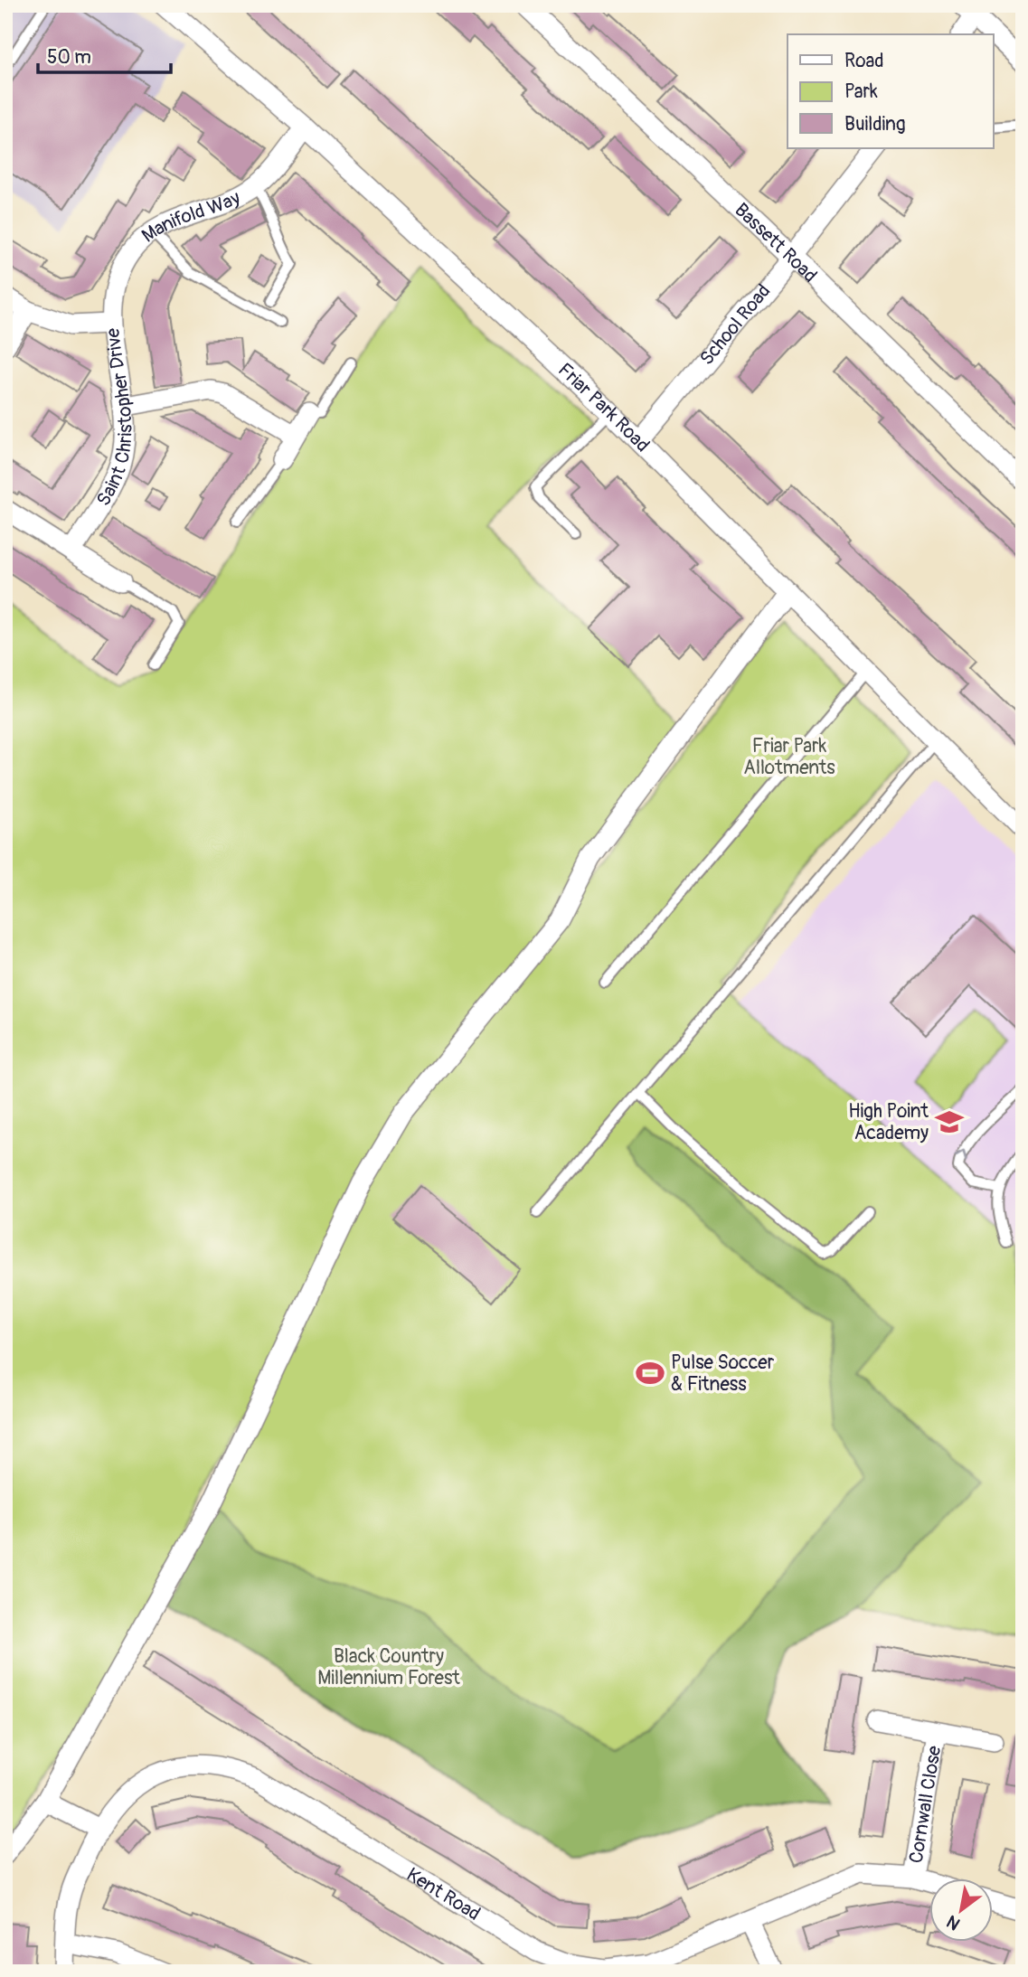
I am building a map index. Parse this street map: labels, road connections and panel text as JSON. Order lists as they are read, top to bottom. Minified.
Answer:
{"streets":{"street":["Manifold Way","Bassett Road","School Road","Friar Park Road","Saint Christopher Drive","Cornwall Close","Kent Road"]},"crossings":[["Manifold Way","Friar Park Road"],["Manifold Way","Saint Christopher Drive"],["Bassett Road","School Road"],["School Road","Friar Park Road"],["Cornwall Close","Kent Road"]],"parks":["Friar Park Allotments","Black Country Millennium Forest"],"places":{"school or university":["High Point Academy"],"sports":["Pulse Soccer & Fitness"]},"legend":["Road","Park","Building"],"scale_bar":"50 m","north":"bottom left"}
